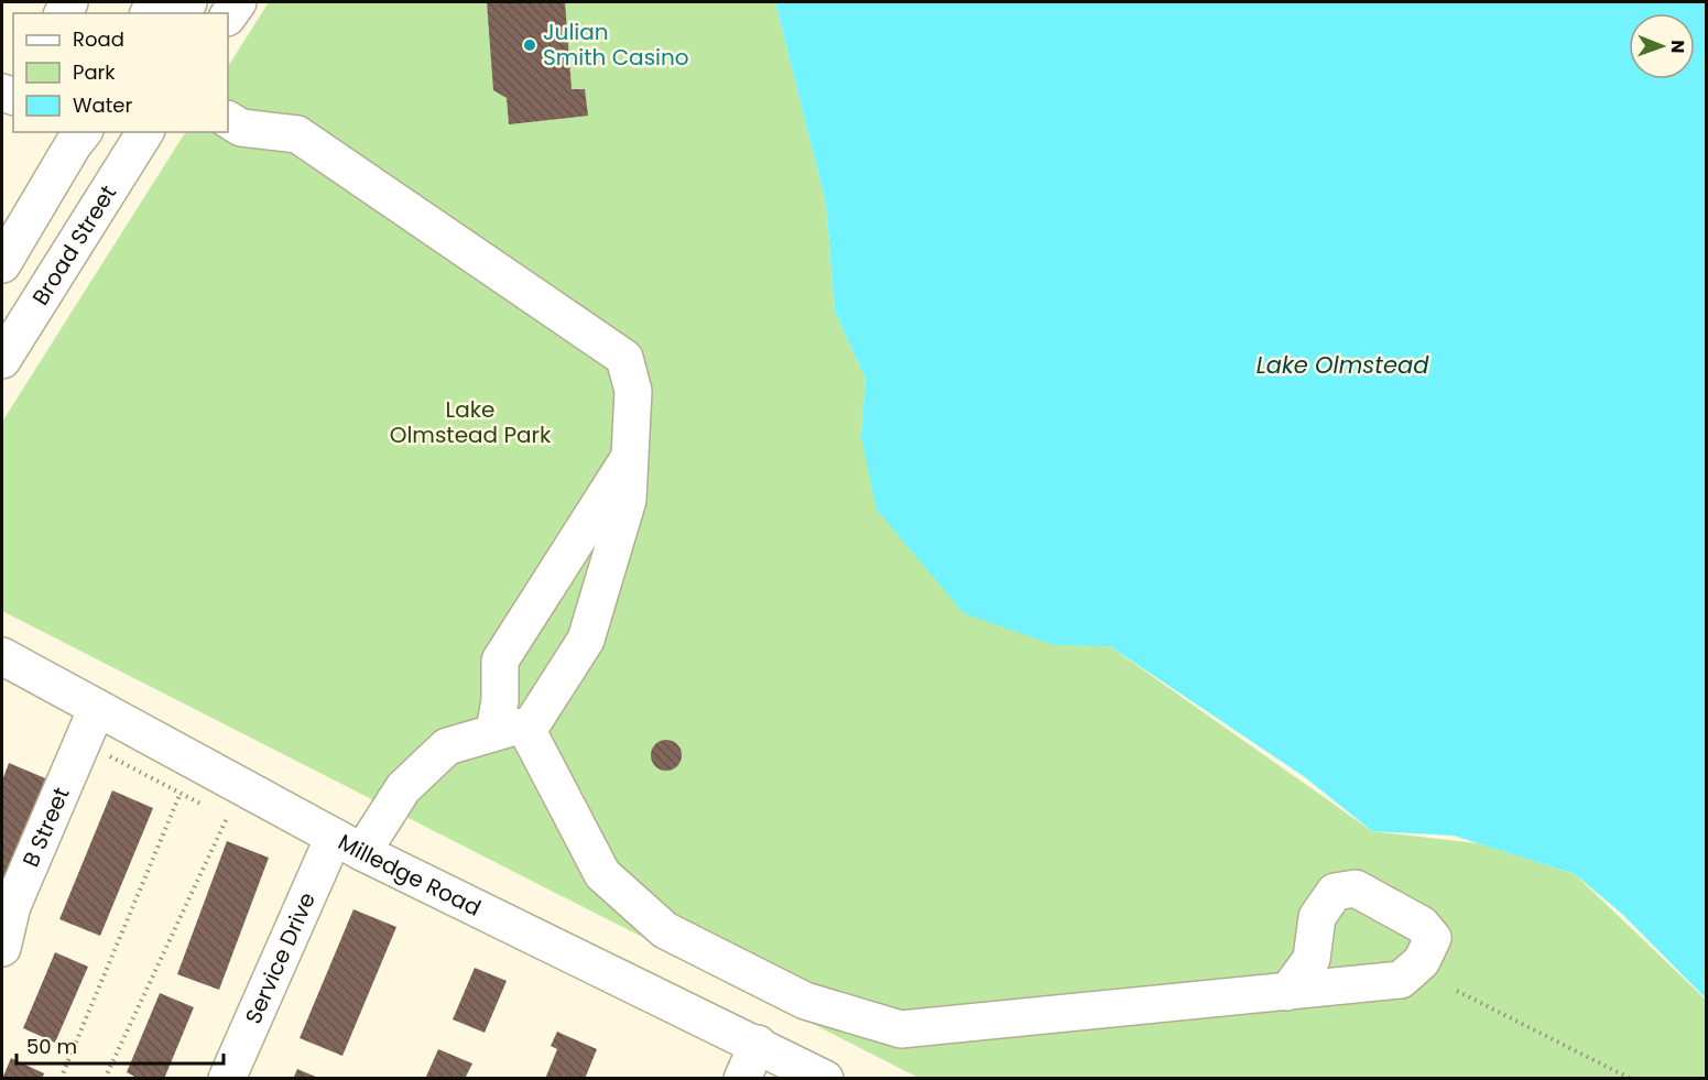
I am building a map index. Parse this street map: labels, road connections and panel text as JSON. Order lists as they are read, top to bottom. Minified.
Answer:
{"streets":{"street":["Broad Street","B Street","Milledge Road","Service Drive"]},"crossings":[["B Street","Milledge Road"],["Milledge Road","Service Drive"]],"water":["Lake Olmstead"],"parks":["Lake Olmstead Park"],"places":["Julian Smith Casino"],"legend":["Road","Park","Water"],"scale_bar":"50 m","north":"right"}
